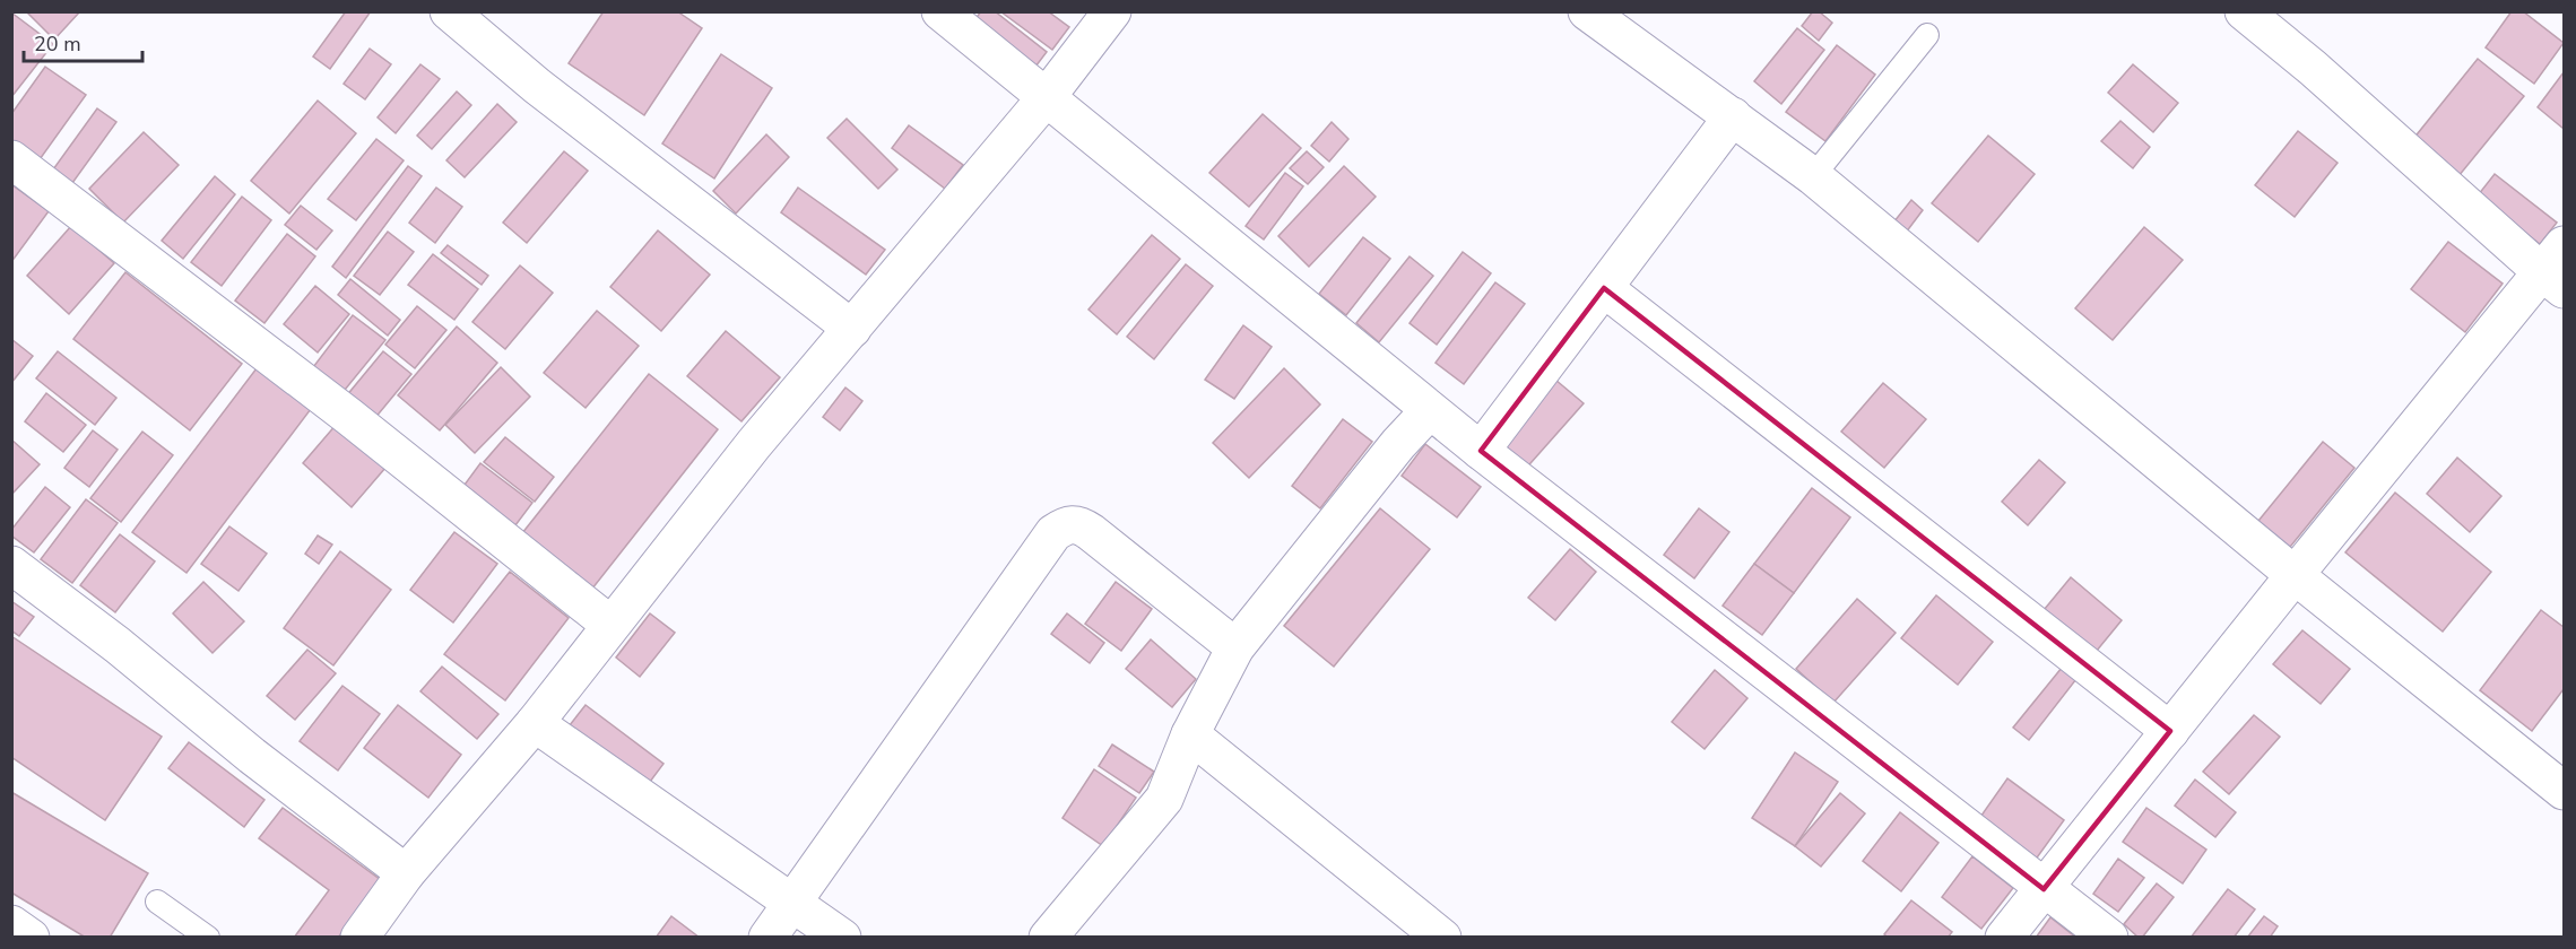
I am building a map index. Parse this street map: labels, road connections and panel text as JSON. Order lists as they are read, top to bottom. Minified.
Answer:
{"scale_bar":"20 m"}
